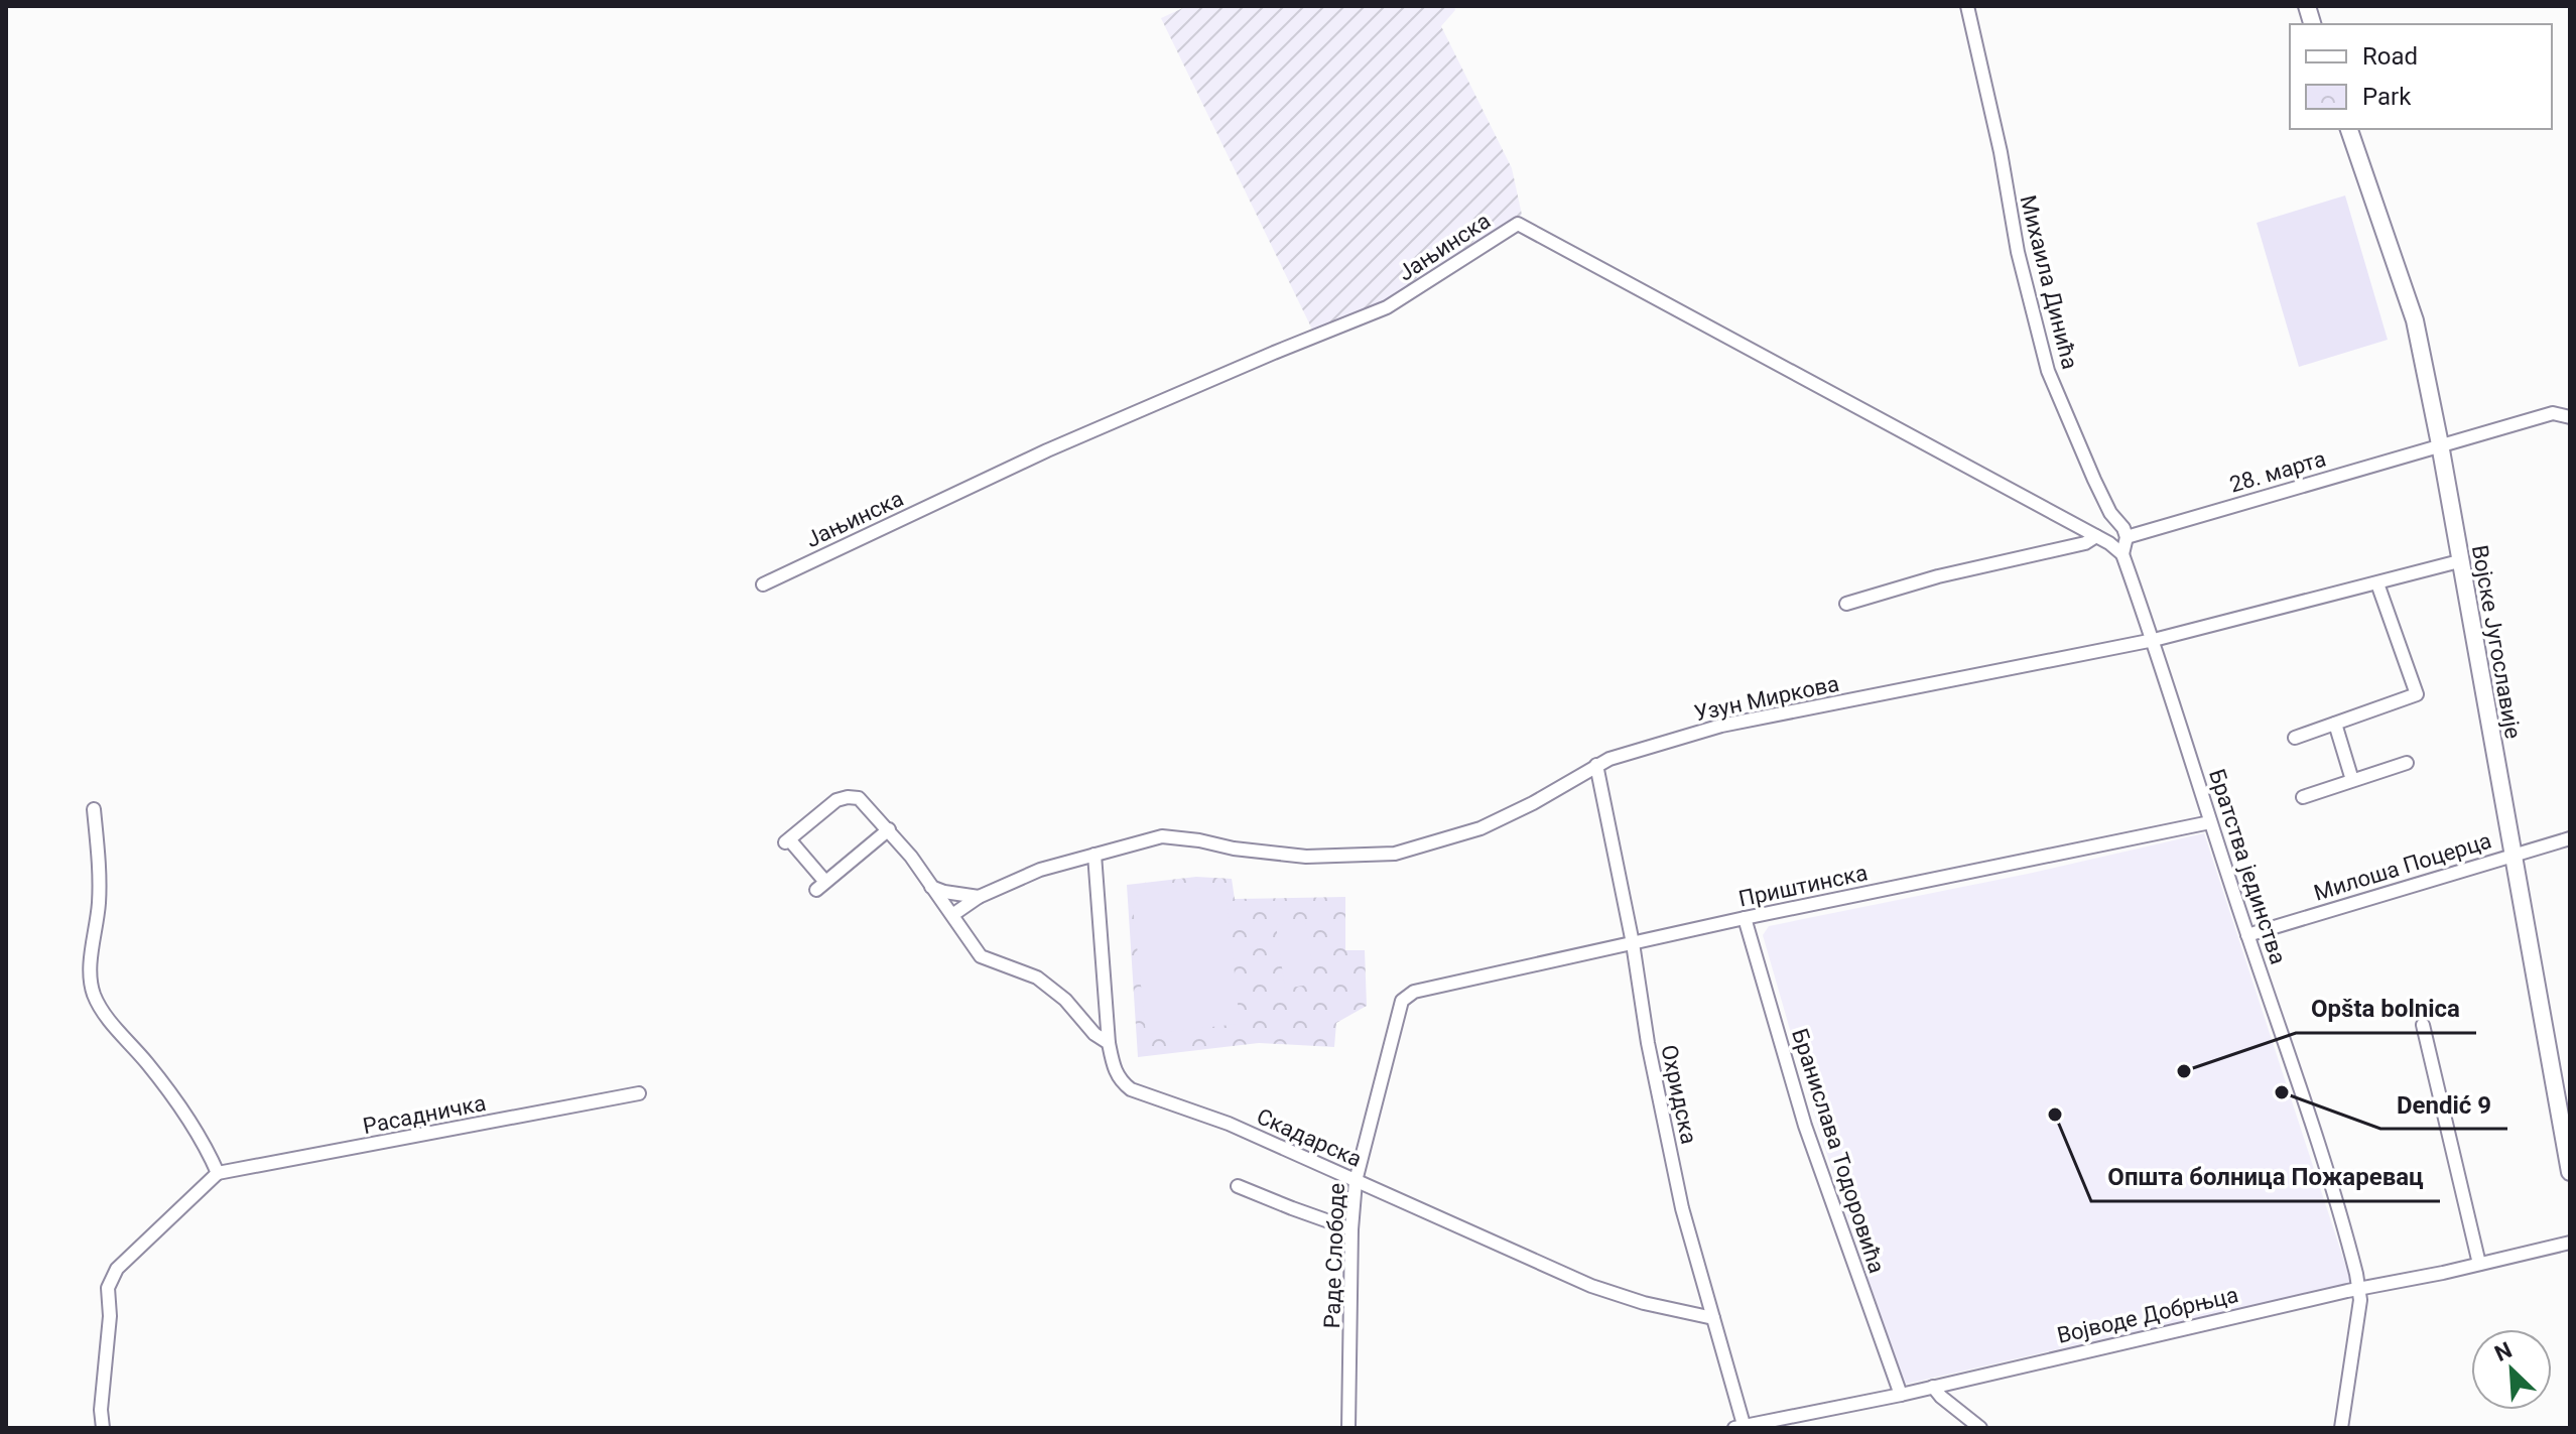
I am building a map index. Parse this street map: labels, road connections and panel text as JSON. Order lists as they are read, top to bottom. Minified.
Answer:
{"streets":{"main road":["Војске Југославије"],"street":["Јањинска","Михаила Динића","28. марта","Узун Миркова","Братства јединства","Милоша Поцерца","Приштинска","Охридска","Расадничка","Скадарска","Бранислава Тодоровића","Раде Слободе","Војводе Добрњца"]},"crossings":[["Јањинска","Братства јединства"],["Михаила Динића","28. марта"],["28. марта","Војске Југославије"],["Војске Југославије","Узун Миркова"],["Војске Југославије","Милоша Поцерца"],["Узун Миркова","Братства јединства"],["Узун Миркова","Охридска"],["Узун Миркова","Скадарска"],["Братства јединства","Милоша Поцерца"],["Братства јединства","Приштинска"],["Братства јединства","Војводе Добрњца"],["Приштинска","Охридска"],["Приштинска","Бранислава Тодоровића"],["Приштинска","Раде Слободе"],["Охридска","Скадарска"],["Охридска","Војводе Добрњца"],["Скадарска","Раде Слободе"],["Бранислава Тодоровића","Војводе Добрњца"]],"places":["Opšta bolnica","Dendić 9","Општа болница Пожаревац"],"legend":["Road","Park"],"north":"top left"}
